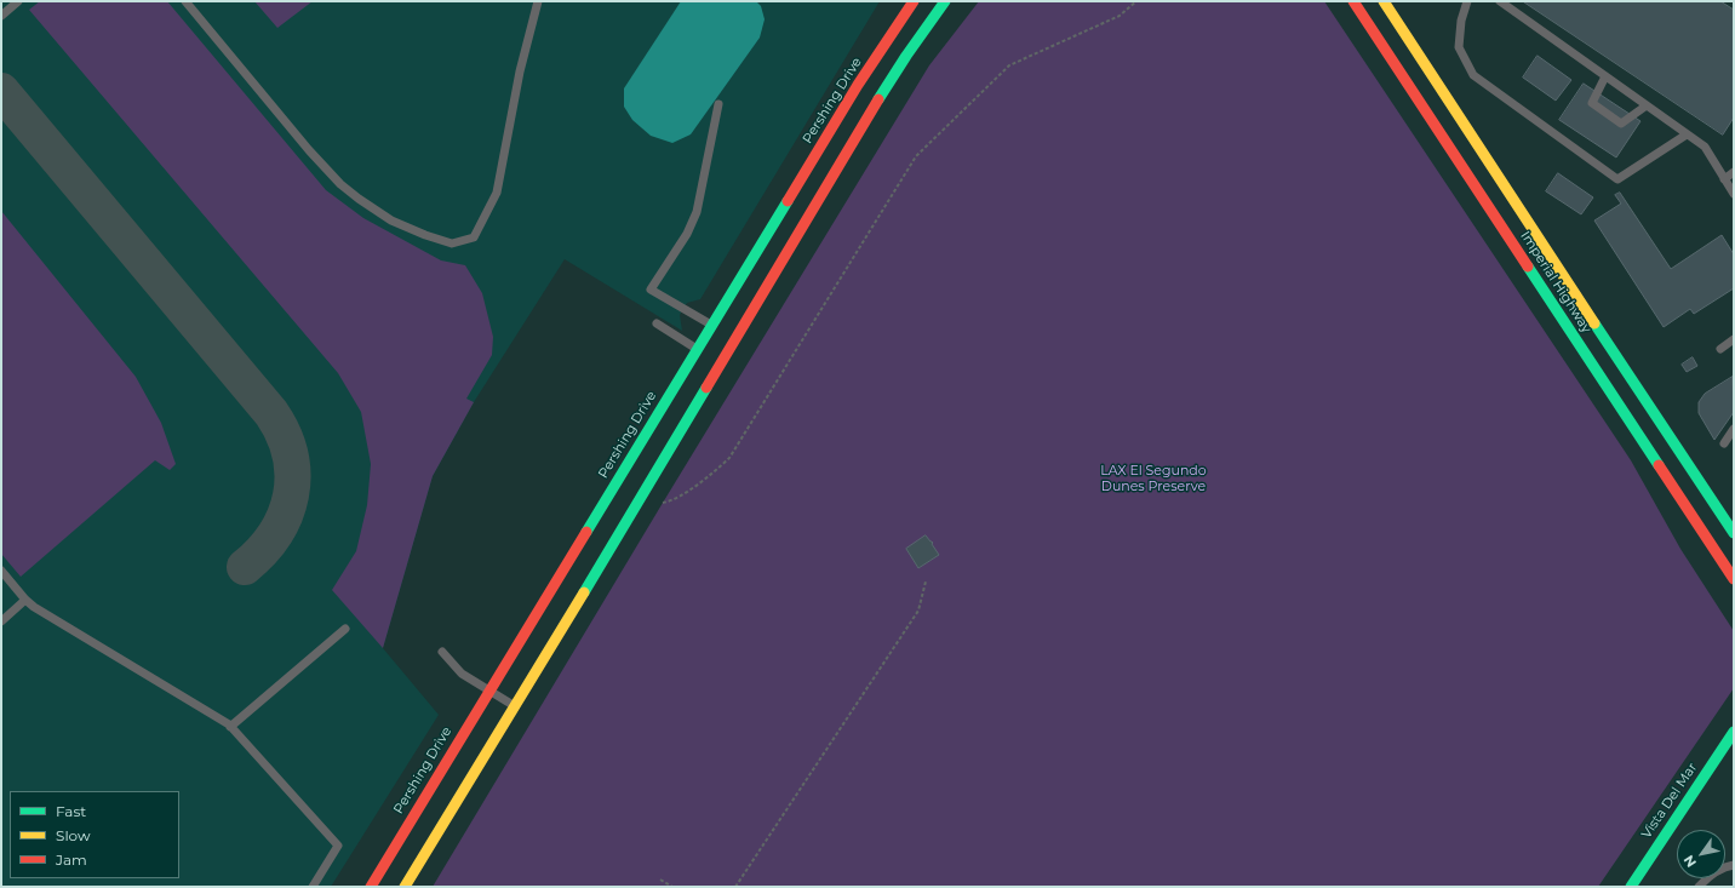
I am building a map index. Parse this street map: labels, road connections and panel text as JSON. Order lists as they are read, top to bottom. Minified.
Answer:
{"streets":{"main road":["Pershing Drive","Imperial Highway","Vista Del Mar"]},"parks":["LAX El Segundo Dunes Preserve"],"legend":["Fast","Slow","Jam"],"north":"bottom left"}
